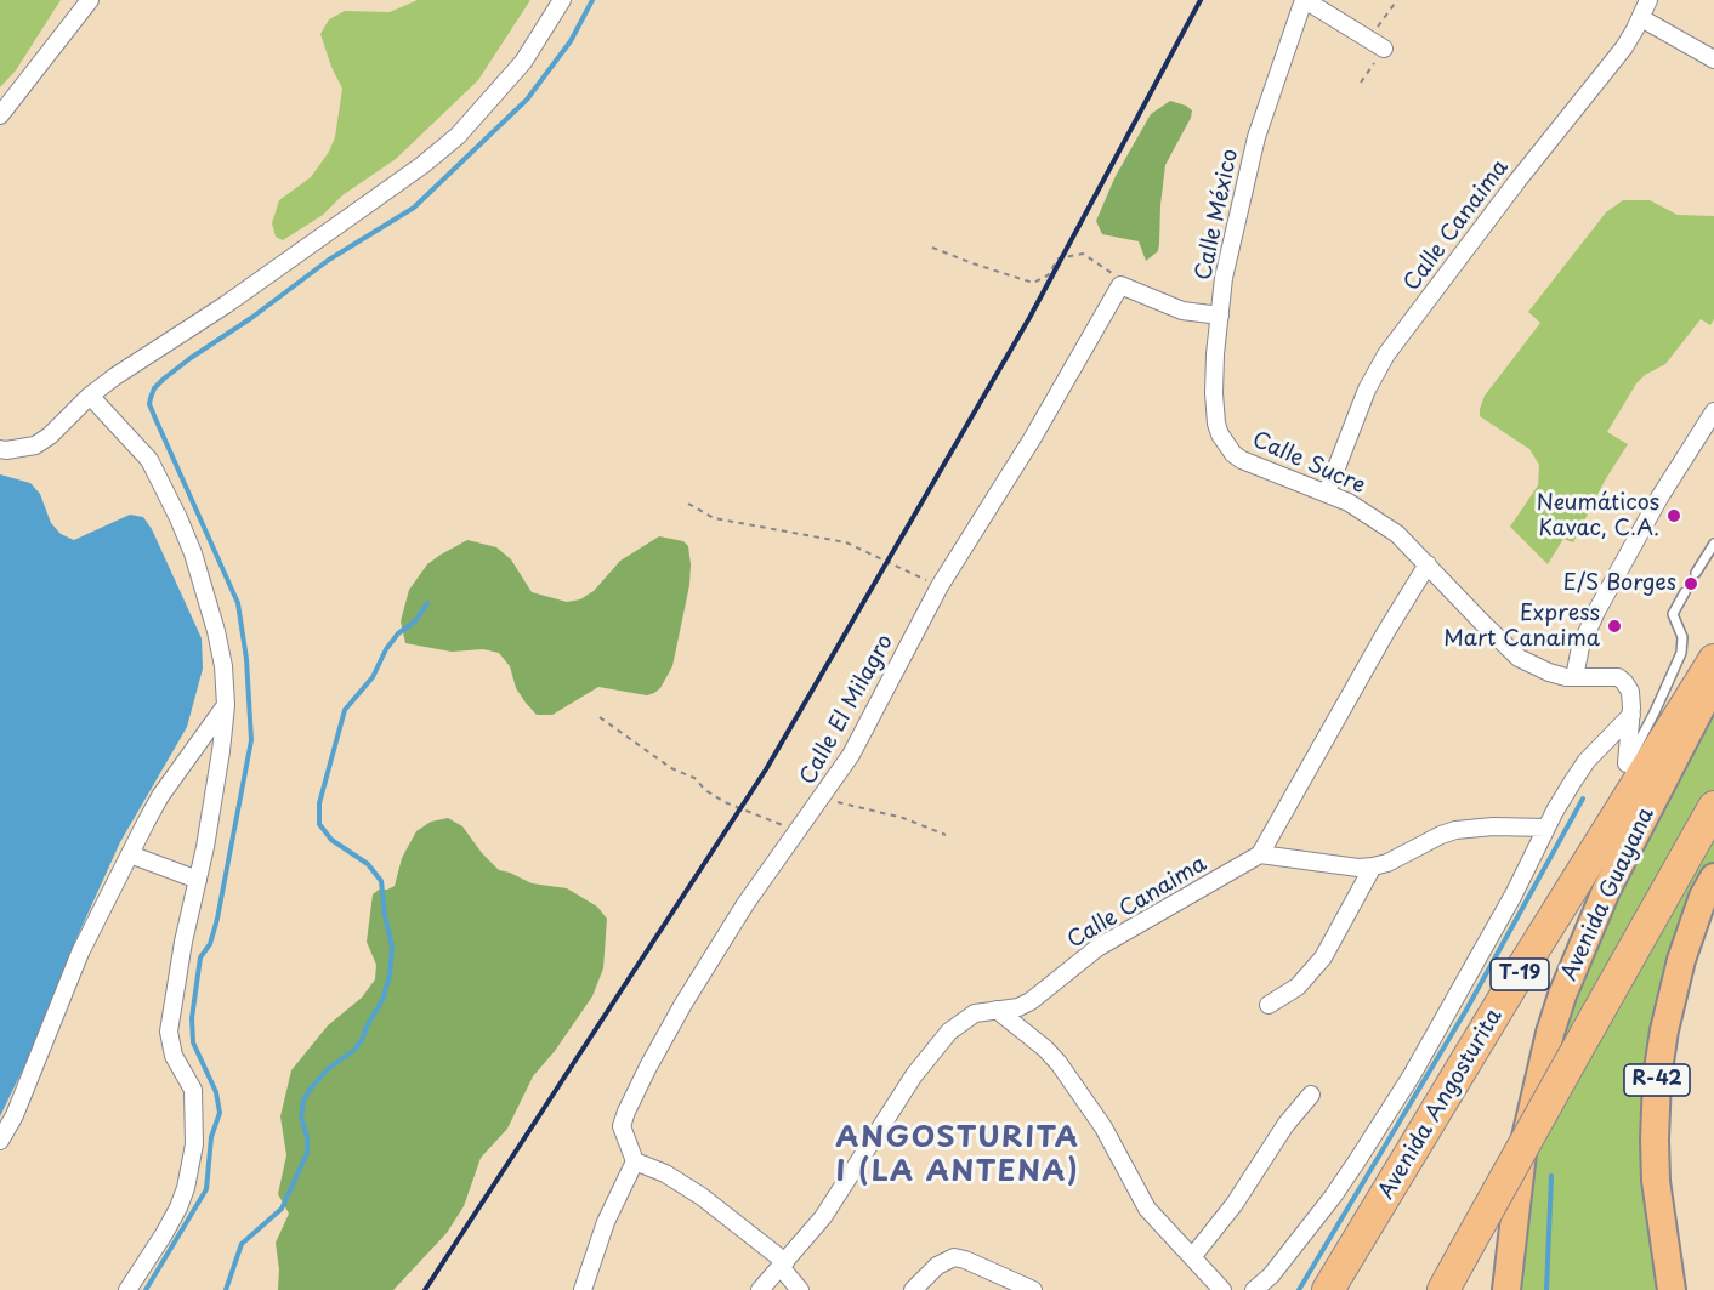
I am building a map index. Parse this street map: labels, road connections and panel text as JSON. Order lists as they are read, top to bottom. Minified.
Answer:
{"streets":{"highway":["T-19","Avenida Angosturita"],"main road":["Avenida Guayana","R-42"],"street":["Calle México","Calle Canaima","Calle Sucre","Calle El Milagro"]},"crossings":[["Calle México","Calle Sucre"],["Calle Canaima","Calle Sucre"],["Calle Sucre","T-19"],["T-19","Avenida Angosturita"]],"districts":["ANGOSTURITA I (LA ANTENA)"],"places":["Neumáticos Kavac, C.A.","E/S Borges","Express Mart Canaima"]}
